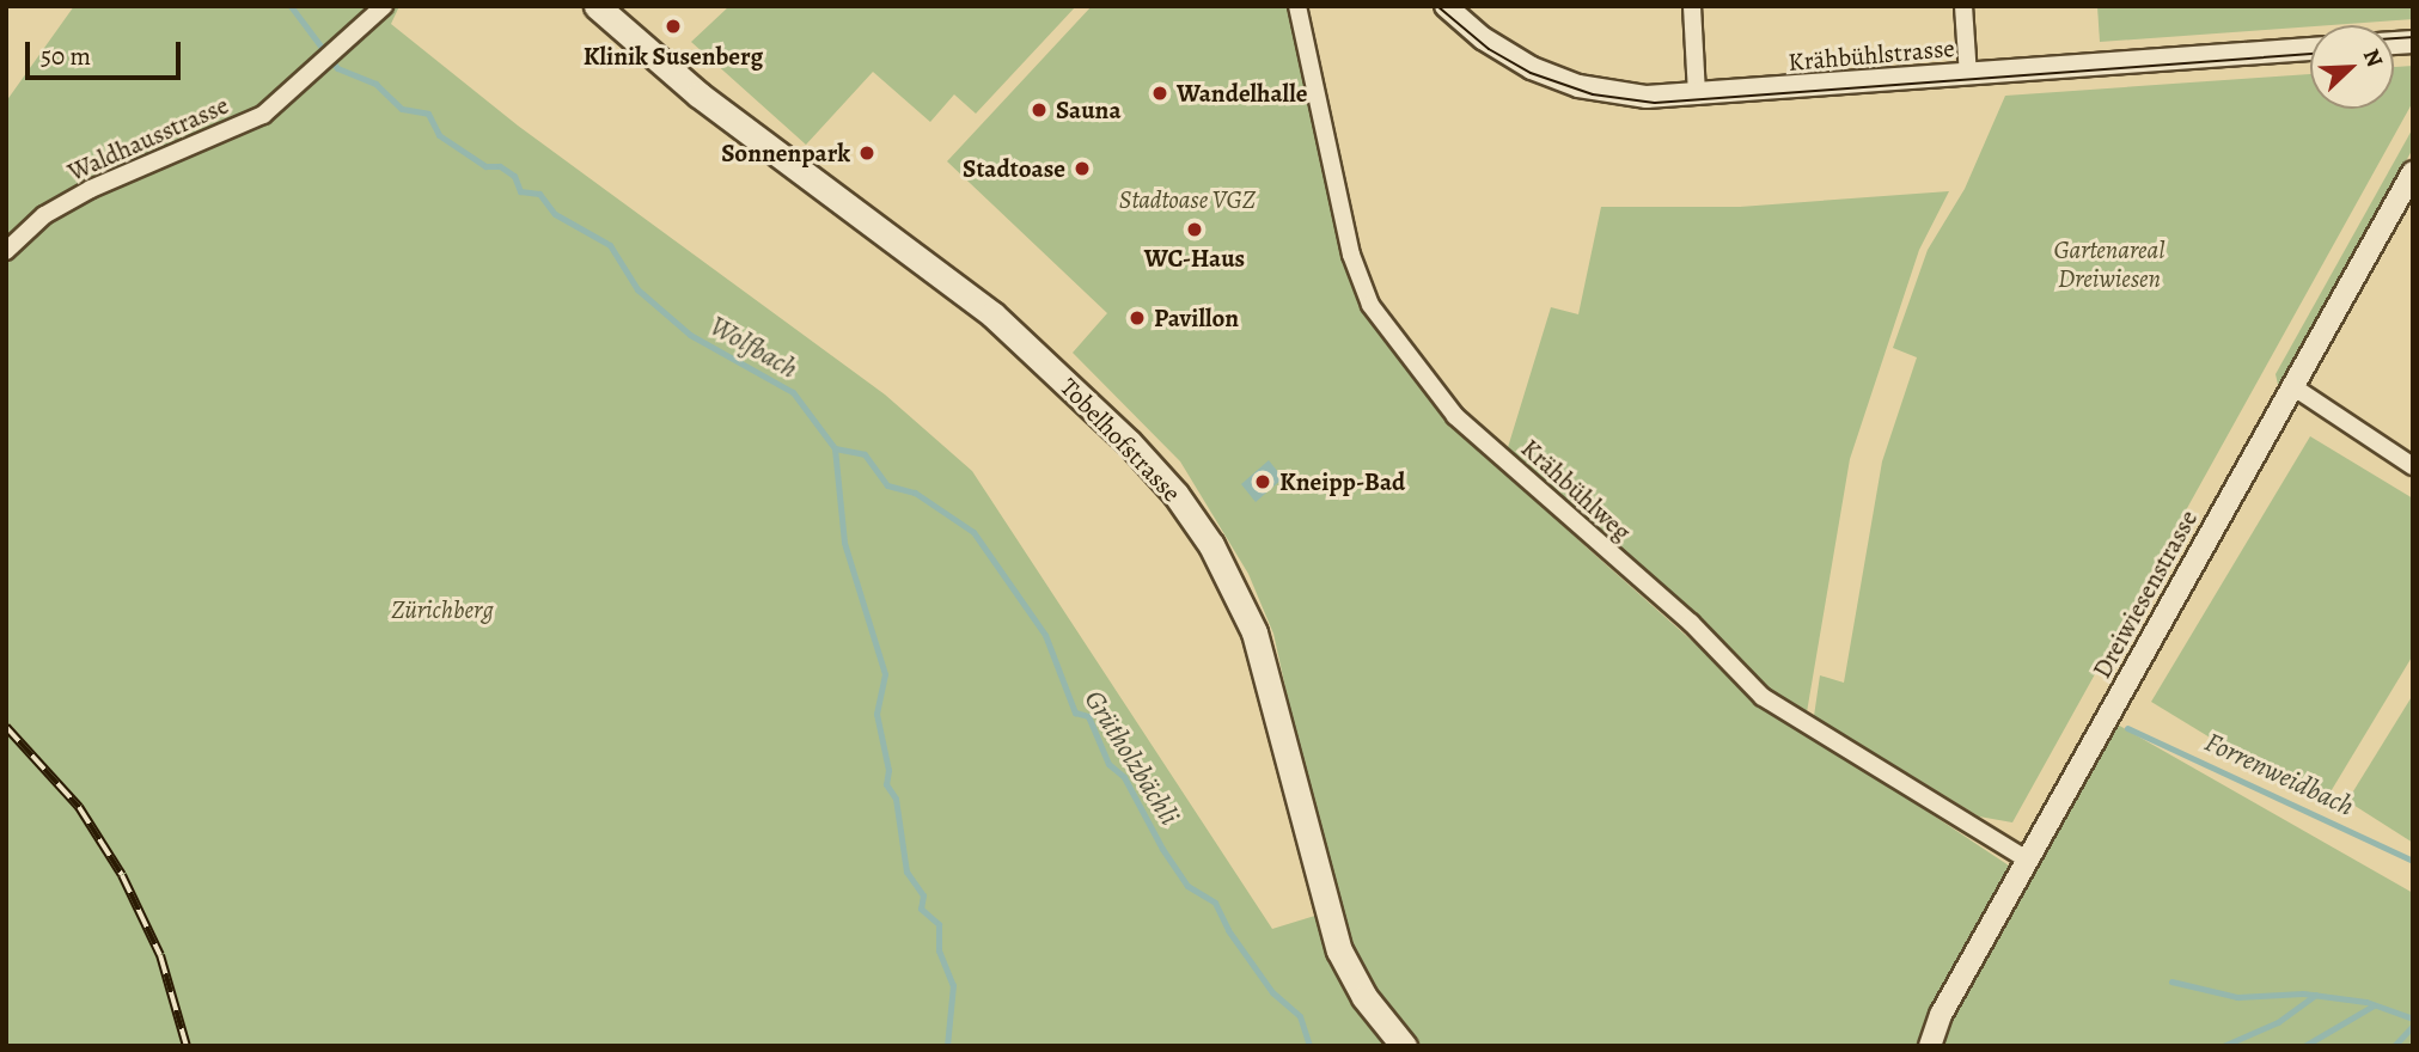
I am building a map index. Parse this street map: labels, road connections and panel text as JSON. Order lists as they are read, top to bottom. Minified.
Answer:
{"streets":{"main road":["Tobelhofstrasse"],"street":["Krähbühlstrasse","Waldhausstrasse","Krähbühlweg","Dreiwiesenstrasse"]},"crossings":[["Krähbühlweg","Dreiwiesenstrasse"]],"water":["Wolfbach","Grütholzbächli","Forrenweidbach"],"parks":["Stadtoase VGZ","Gartenareal Dreiwiesen","Zürichberg"],"places":["Klinik Susenberg","Wandelhalle","Sauna","Sonnenpark","Stadtoase","WC-Haus","Pavillon","Kneipp-Bad"],"scale_bar":"50 m","north":"top right"}
